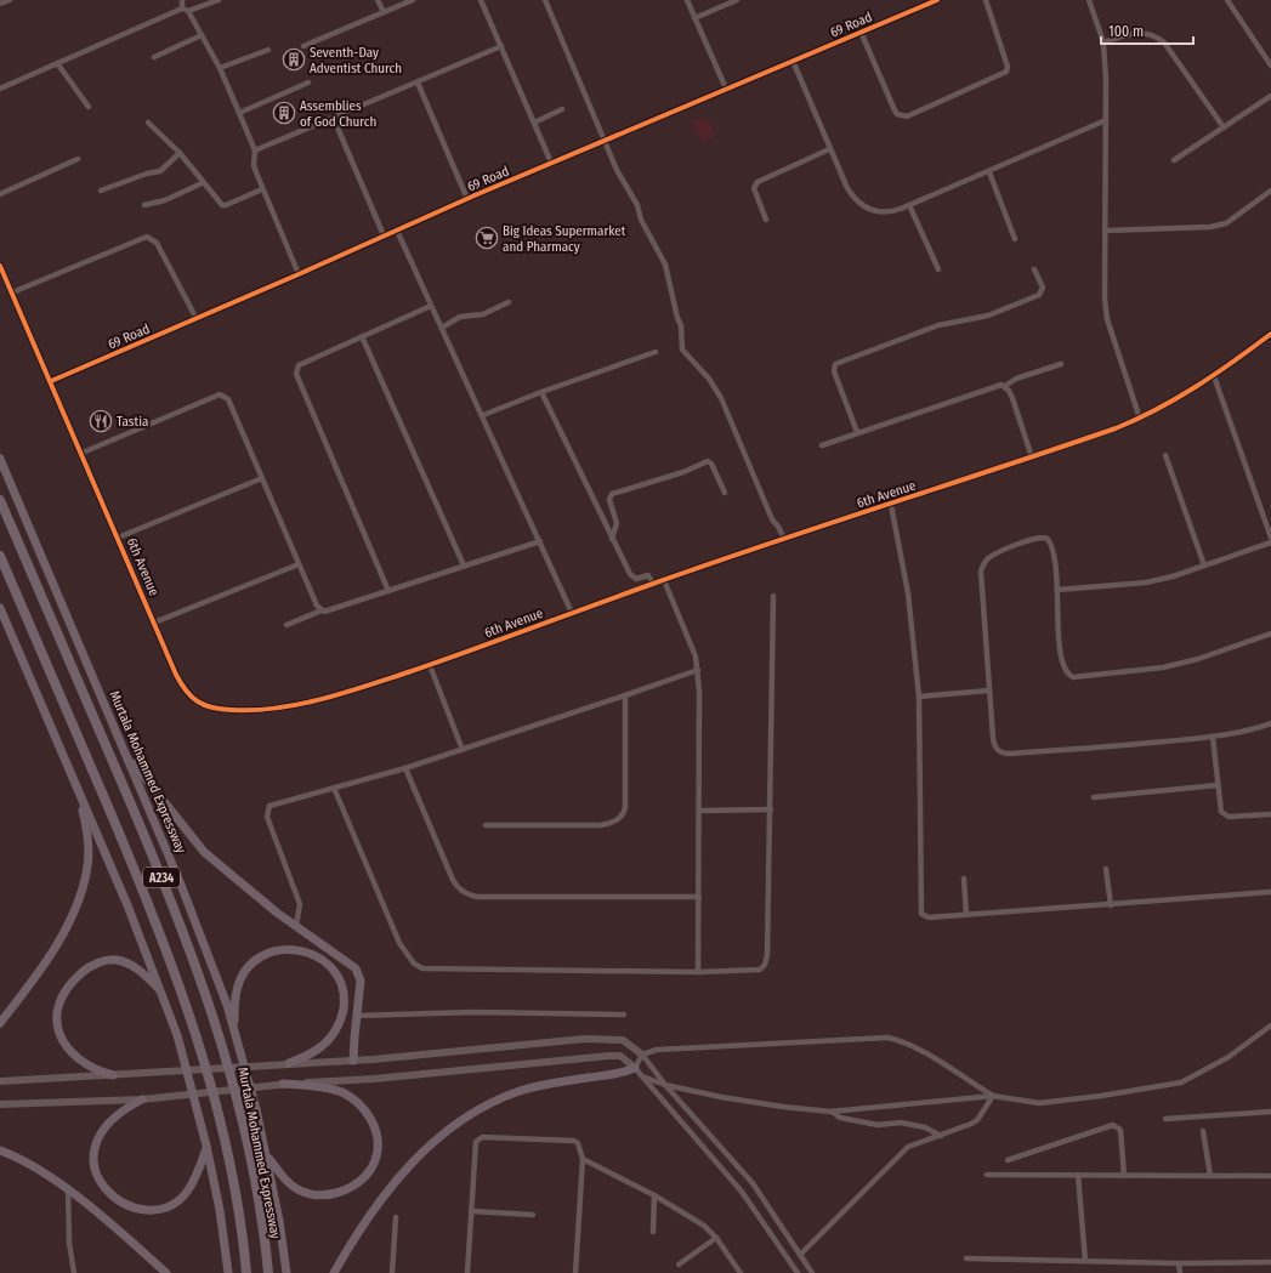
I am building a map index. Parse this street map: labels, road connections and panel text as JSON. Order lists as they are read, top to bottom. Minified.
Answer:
{"streets":{"highway":["Murtala Mohammed Expressway","A234"],"street":["69 Road","6th Avenue"]},"crossings":[["69 Road","6th Avenue"]],"places":{"building":["Seventh-Day Adventist Church","Assemblies of God Church"],"supermarket":["Big Ideas Supermarket and Pharmacy"],"restaurant":["Tastia"]},"scale_bar":"100 m"}
